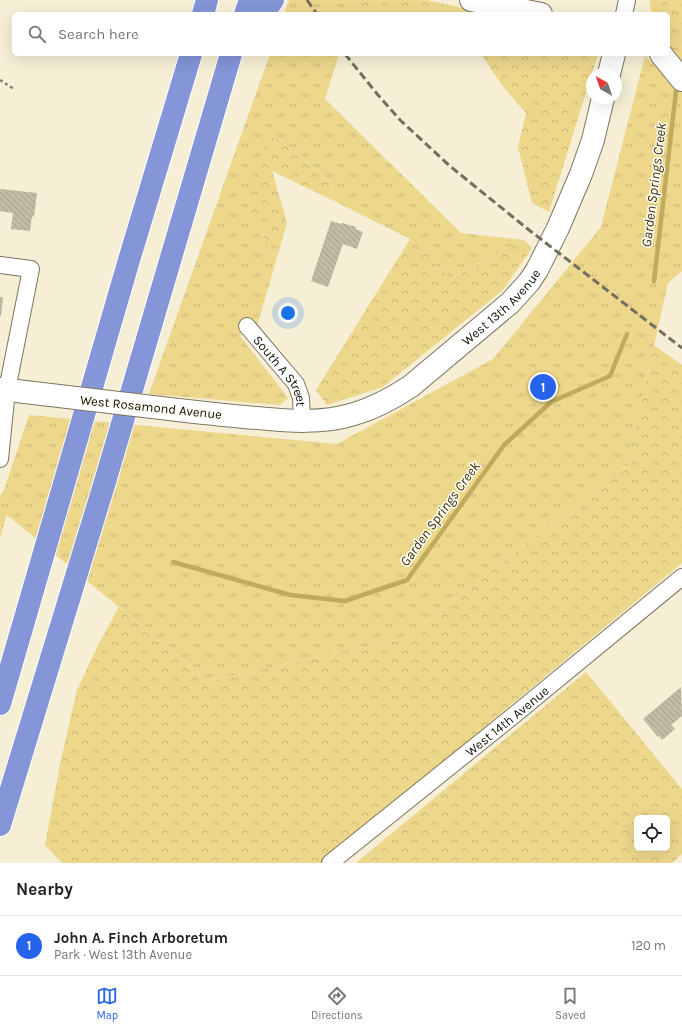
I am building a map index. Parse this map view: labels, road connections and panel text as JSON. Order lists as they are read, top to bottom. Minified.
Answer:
{"streets":{"street":["West 13th Avenue","South A Street","West Rosamond Avenue","West 14th Avenue"]},"crossings":[["West 13th Avenue","South A Street"],["West 13th Avenue","West Rosamond Avenue"],["South A Street","West Rosamond Avenue"]],"water":["Garden Springs Creek"],"north":"top left","page":{"search":"Search here","pins":"1","heading":"Nearby","list":[{"mark":"1","name":"John A. Finch Arboretum","note":"Park · West 13th Avenue","value":"120 m"}],"nav":["Map","Directions","Saved"]}}
